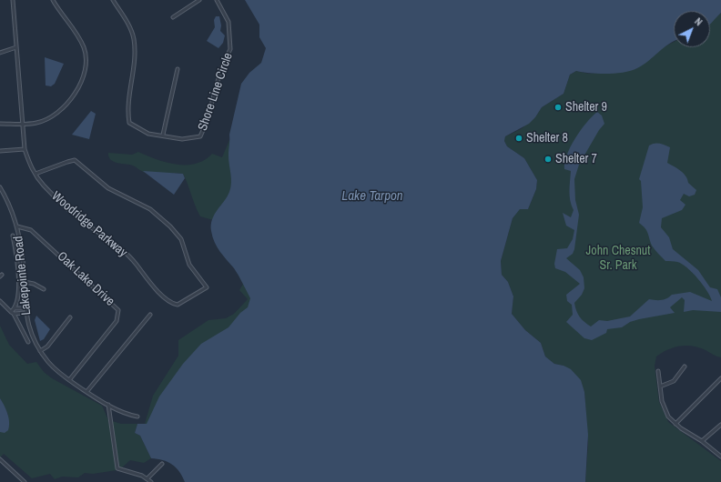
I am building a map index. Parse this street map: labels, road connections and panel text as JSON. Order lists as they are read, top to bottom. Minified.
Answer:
{"streets":{"street":["Shore Line Circle","Woodridge Parkway","Lakepointe Road","Oak Lake Drive"]},"crossings":[["Lakepointe Road","Oak Lake Drive"]],"water":["Lake Tarpon"],"parks":["John Chesnut Sr. Park"],"places":["Shelter 9","Shelter 8","Shelter 7"],"north":"top right"}
